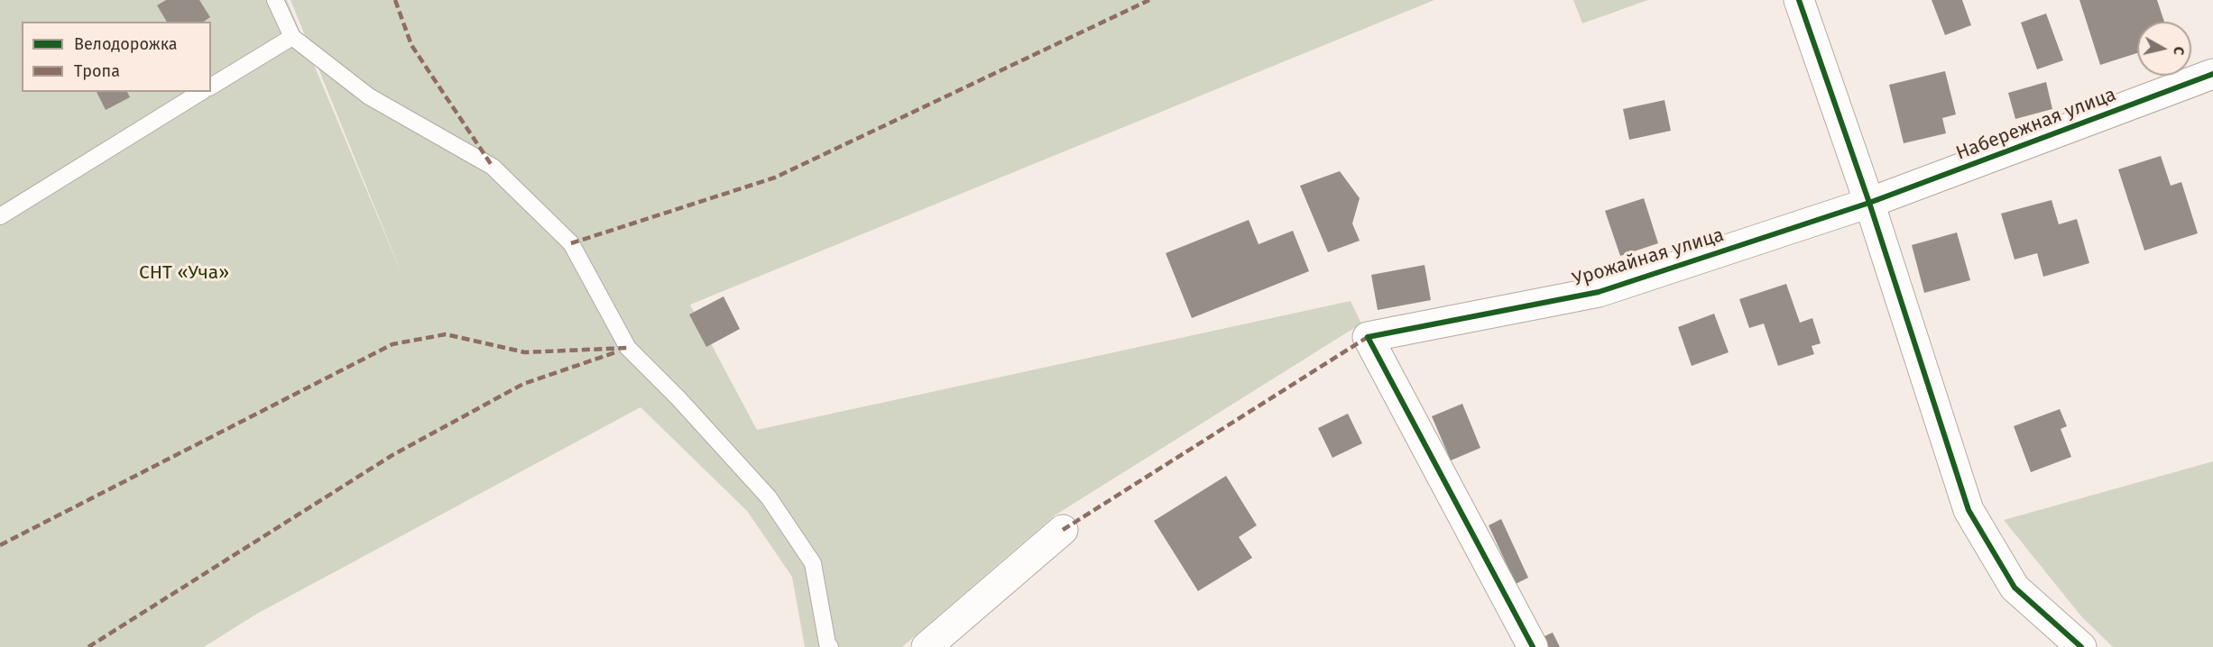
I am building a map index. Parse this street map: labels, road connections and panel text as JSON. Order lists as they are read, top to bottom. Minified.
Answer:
{"streets":{"street":["Набережная улица","Урожайная улица"]},"crossings":[["Набережная улица","Урожайная улица"]],"parks":["СНТ «Уча»"],"legend":["Велодорожка","Тропа"],"north":"right"}
